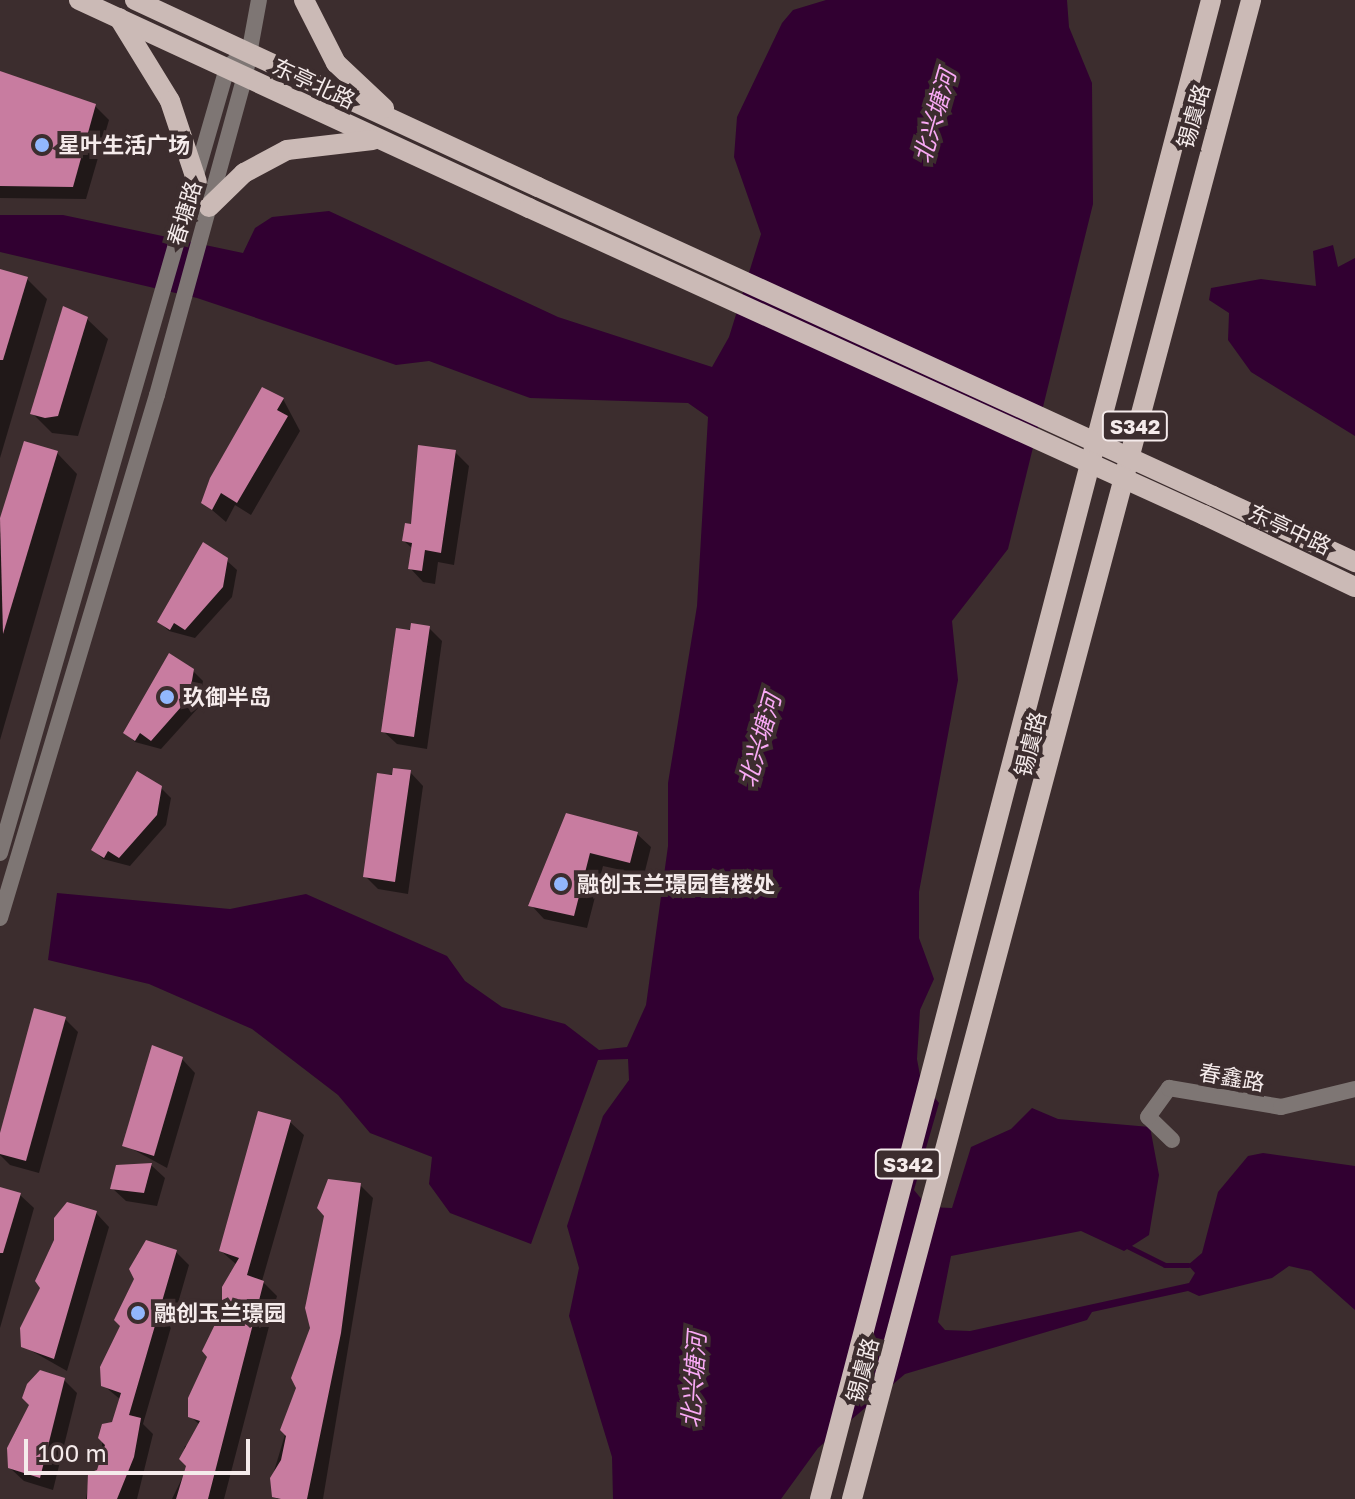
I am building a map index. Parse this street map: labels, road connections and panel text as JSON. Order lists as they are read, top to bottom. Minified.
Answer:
{"streets":{"main road":["东亭北路","锡虞路","S342","东亭中路"],"street":["春塘路","春鑫路"]},"crossings":[["东亭北路","春塘路"],["东亭北路","东亭中路"]],"water":["北兴塘河"],"places":["星叶生活广场","玖御半岛","融创玉兰璟园售楼处","融创玉兰璟园"],"scale_bar":"100 m"}
